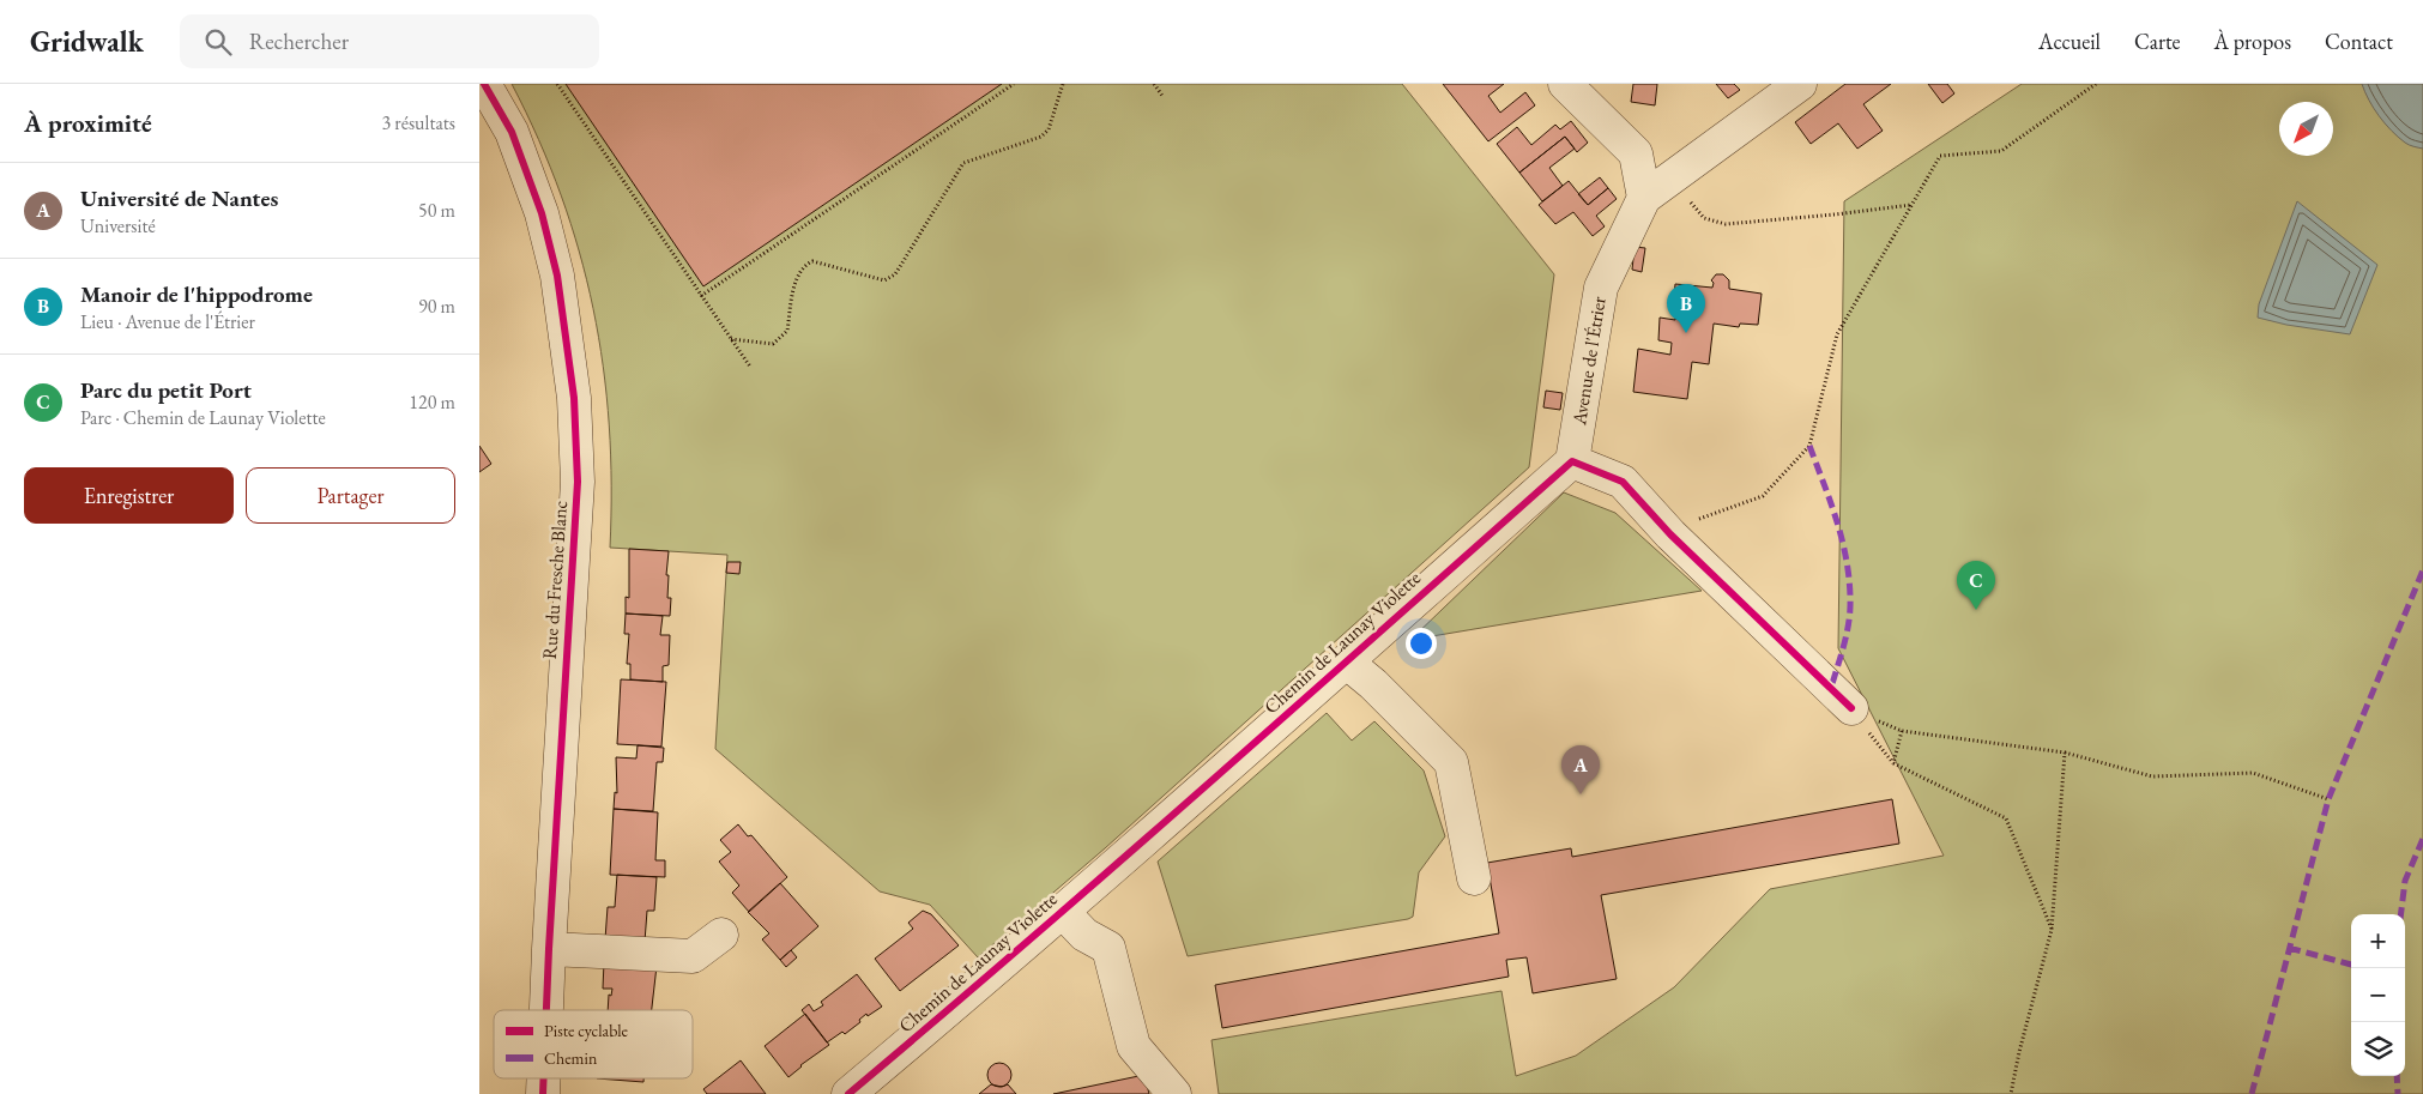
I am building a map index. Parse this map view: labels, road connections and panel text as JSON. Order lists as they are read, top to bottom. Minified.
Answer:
{"streets":{"street":["Avenue de l'Étrier","Rue du Fresche Blanc","Chemin de Launay Violette"]},"crossings":[["Avenue de l'Étrier","Chemin de Launay Violette"]],"legend":["Piste cyclable","Chemin"],"north":"bottom left","page":{"header":"Gridwalk","search":"Rechercher","nav":["Accueil","Carte","À propos","Contact"],"heading":["À proximité","3 résultats"],"list":[{"mark":"A","name":"Université de Nantes","note":"Université","value":"50 m"},{"mark":"B","name":"Manoir de l'hippodrome","note":"Lieu · Avenue de l'Étrier","value":"90 m"},{"mark":"C","name":"Parc du petit Port","note":"Parc · Chemin de Launay Violette","value":"120 m"}],"pins":["B","C","A"],"buttons":["Enregistrer","Partager"],"map_buttons":["+","−"]}}
